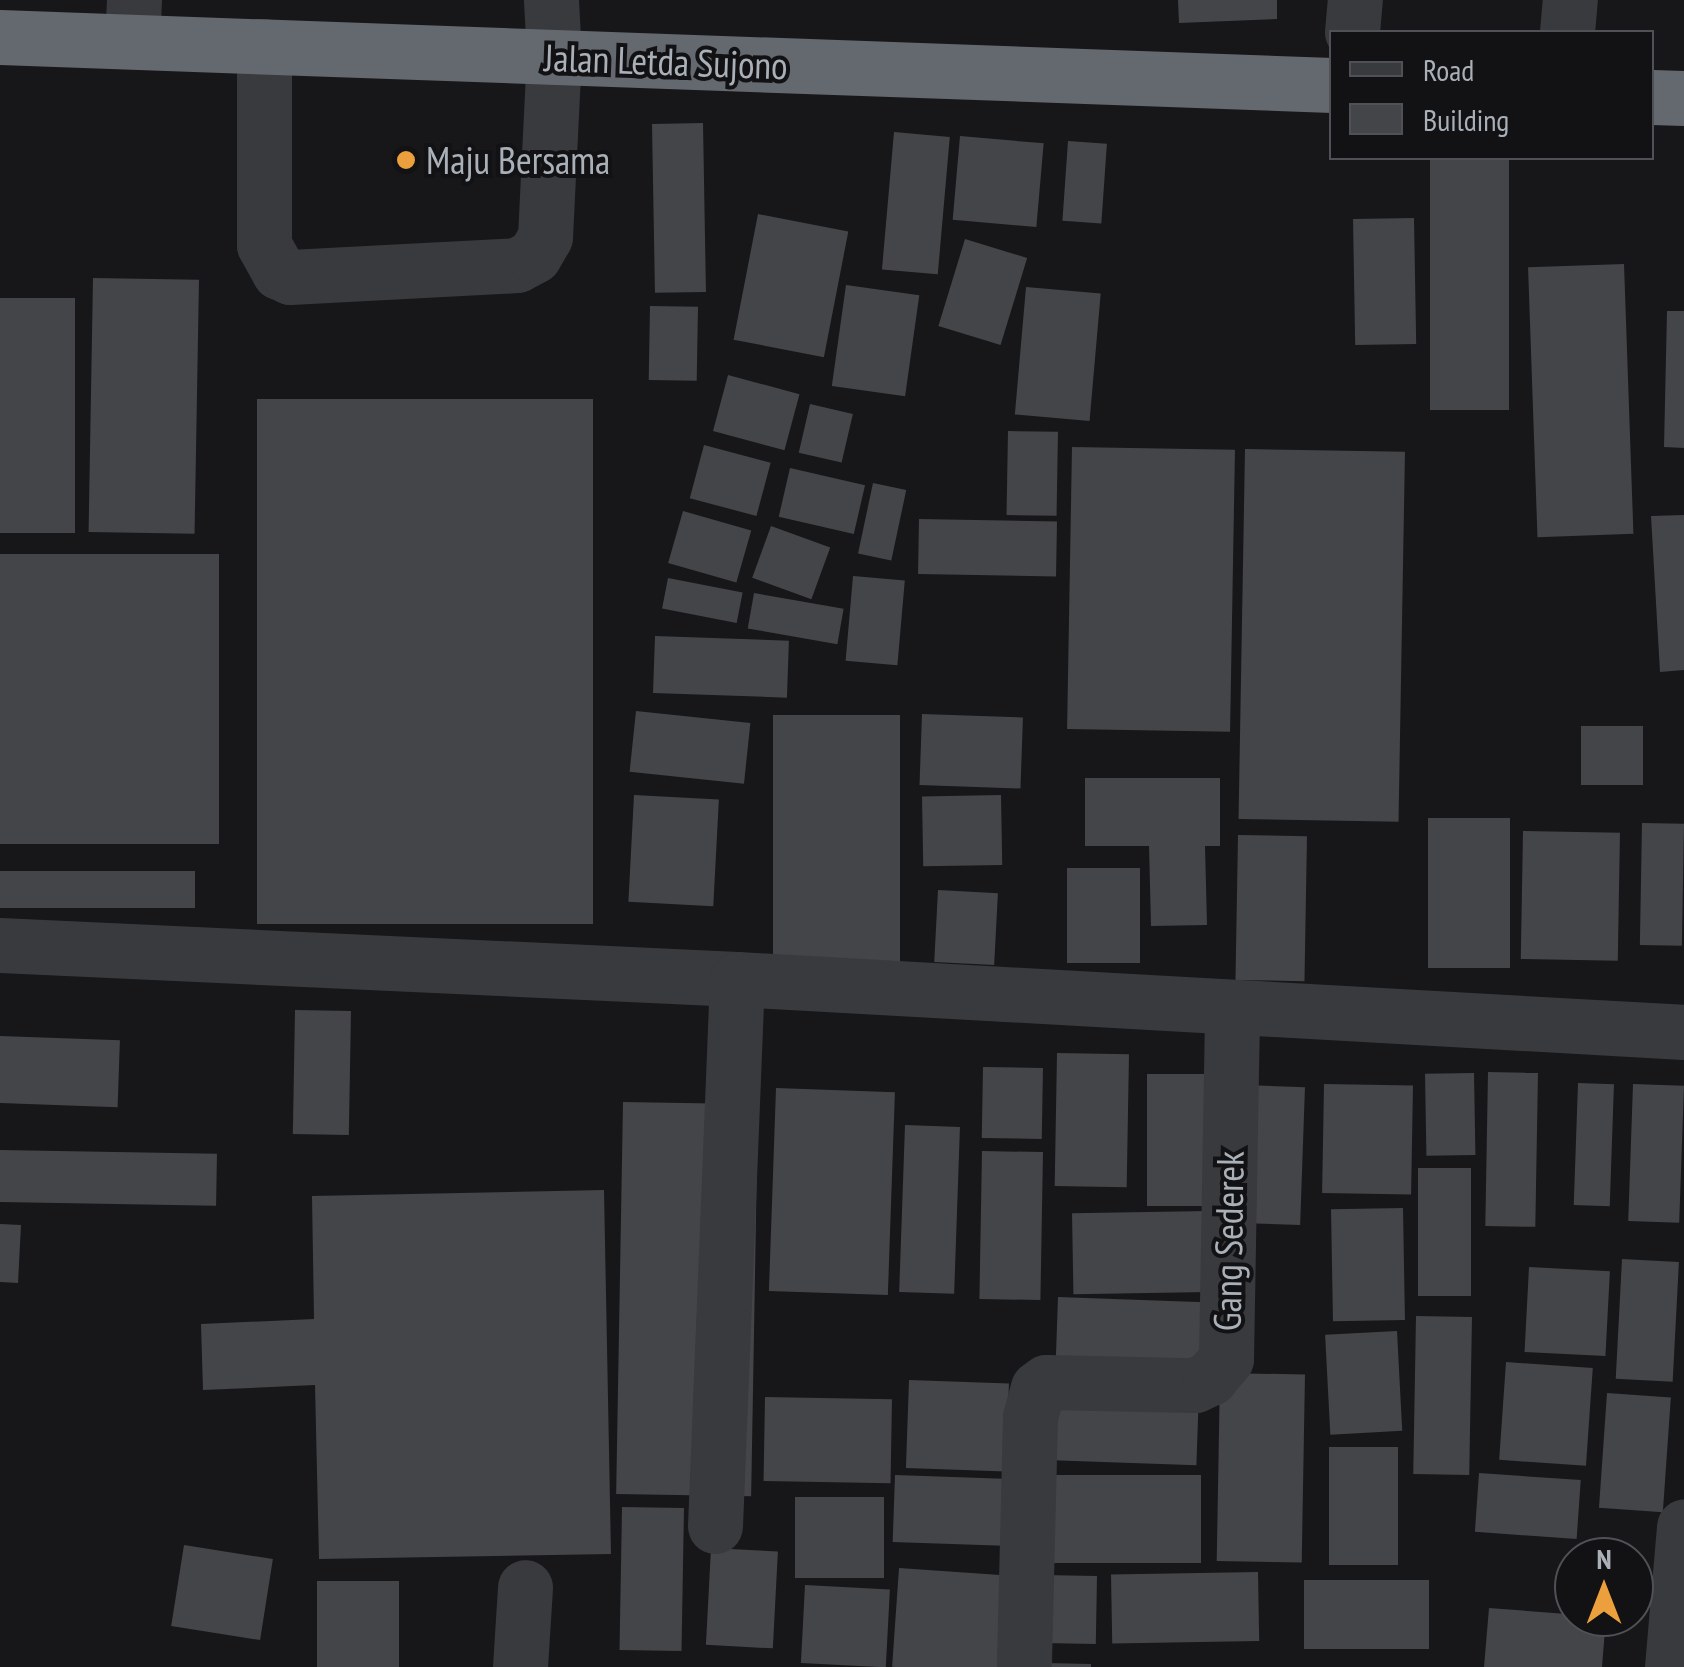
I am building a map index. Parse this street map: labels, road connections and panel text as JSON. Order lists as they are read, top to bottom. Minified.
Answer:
{"streets":{"highway":["Jalan Letda Sujono"],"street":["Gang Sederek"]},"places":["Maju Bersama"],"legend":["Road","Building"],"north":"top"}
